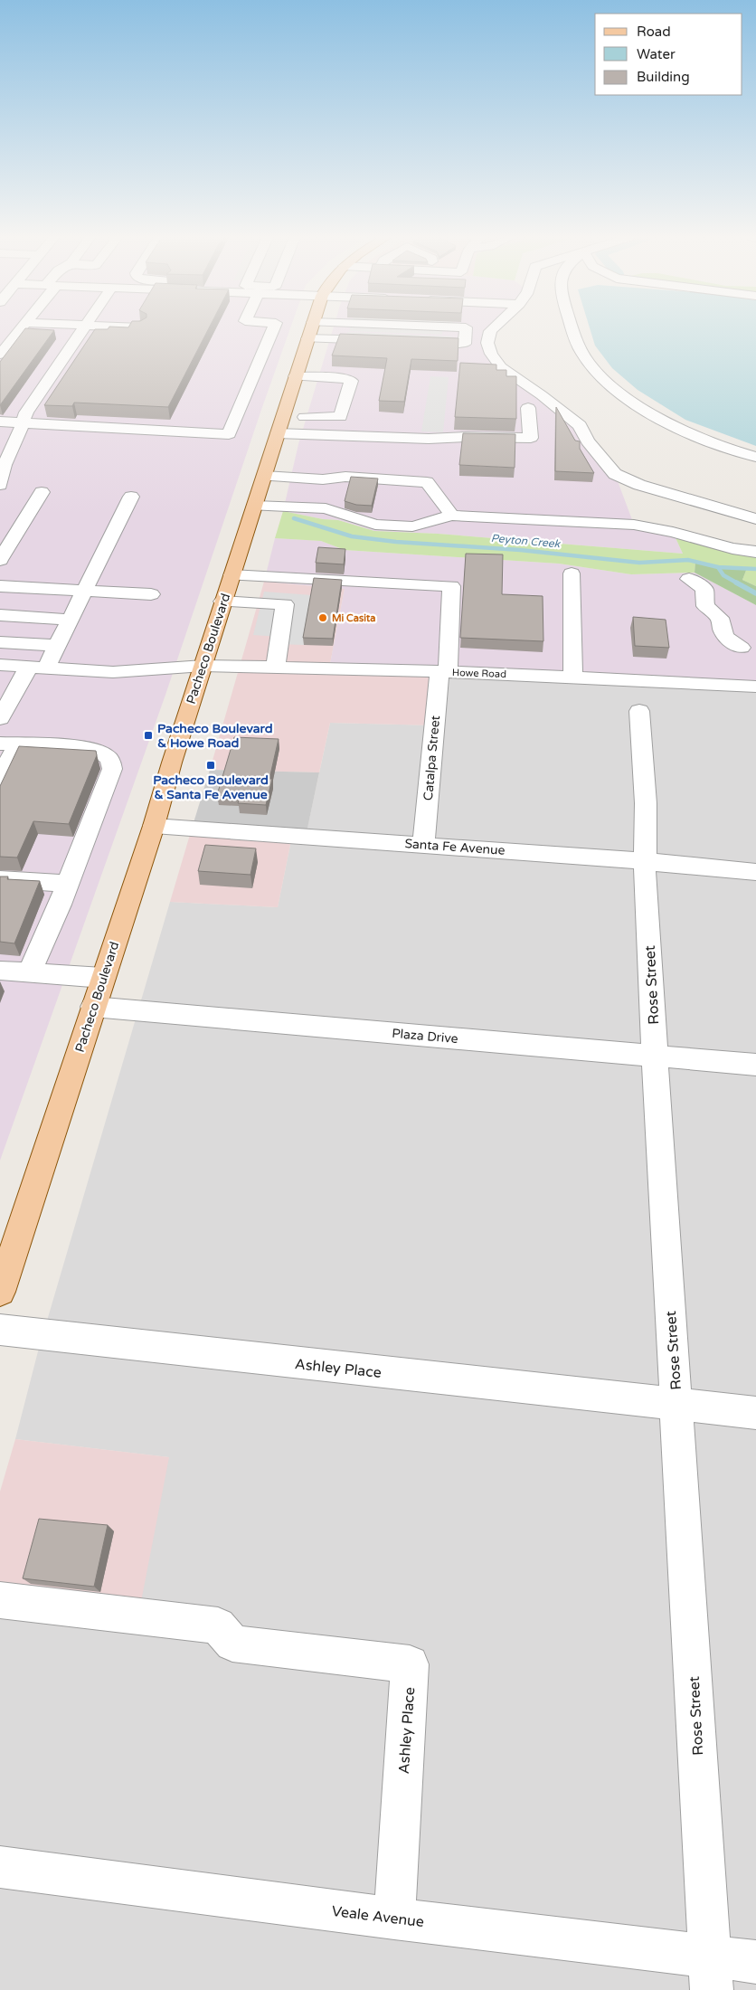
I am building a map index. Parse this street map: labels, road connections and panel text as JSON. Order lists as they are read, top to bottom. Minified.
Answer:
{"streets":{"main road":["Pacheco Boulevard"],"street":["Howe Road","Catalpa Street","Santa Fe Avenue","Rose Street","Plaza Drive","Ashley Place","Veale Avenue"]},"crossings":[["Pacheco Boulevard","Howe Road"],["Pacheco Boulevard","Catalpa Street"],["Pacheco Boulevard","Santa Fe Avenue"],["Pacheco Boulevard","Plaza Drive"],["Howe Road","Catalpa Street"],["Catalpa Street","Santa Fe Avenue"],["Santa Fe Avenue","Rose Street"],["Rose Street","Plaza Drive"],["Rose Street","Ashley Place"],["Rose Street","Veale Avenue"],["Ashley Place","Veale Avenue"]],"water":["Peyton Creek"],"places":{"other":["Mi Casita"],"transit":["Pacheco Boulevard & Howe Road","Pacheco Boulevard & Santa Fe Avenue"]},"legend":["Road","Water","Building"]}
